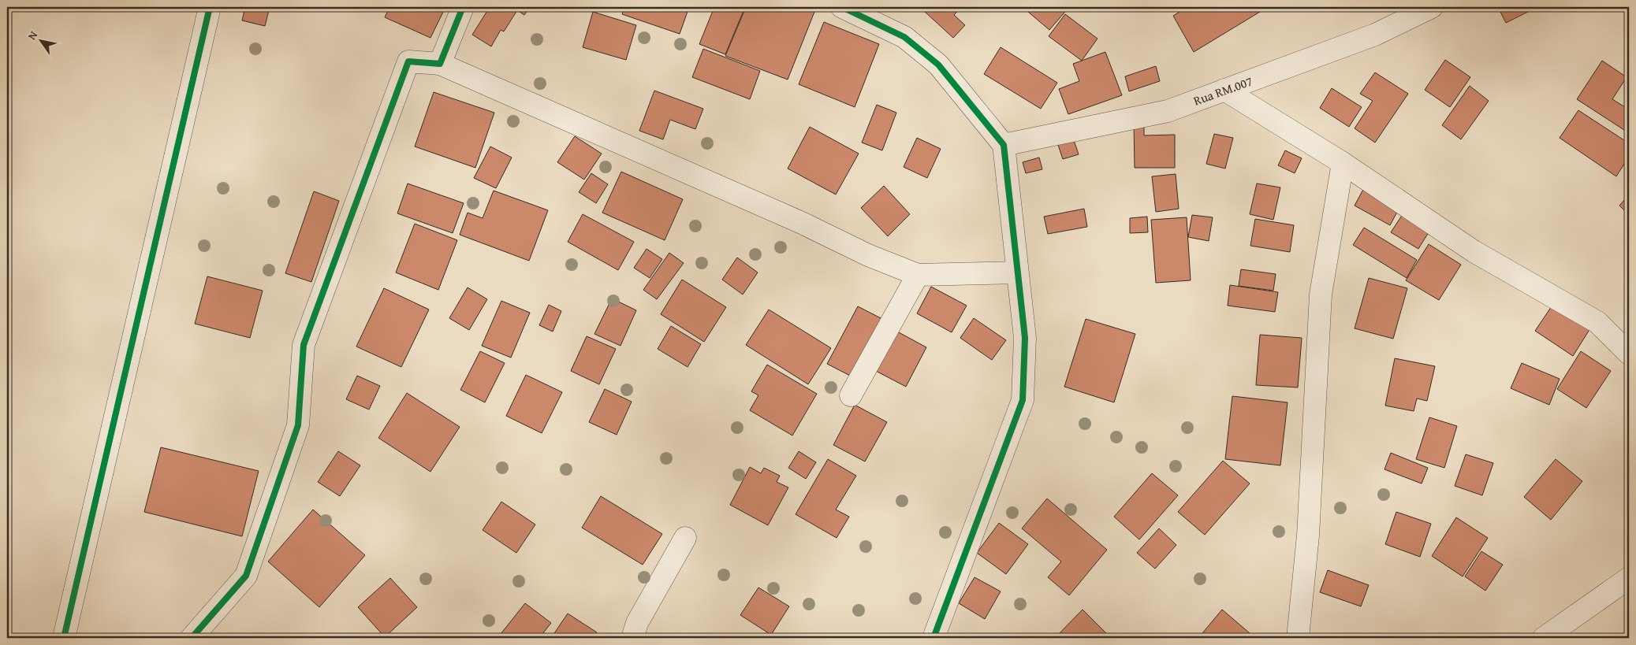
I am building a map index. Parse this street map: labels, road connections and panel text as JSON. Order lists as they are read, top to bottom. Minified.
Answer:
{"streets":{"street":["Rua RM.007"]},"north":"top left"}
